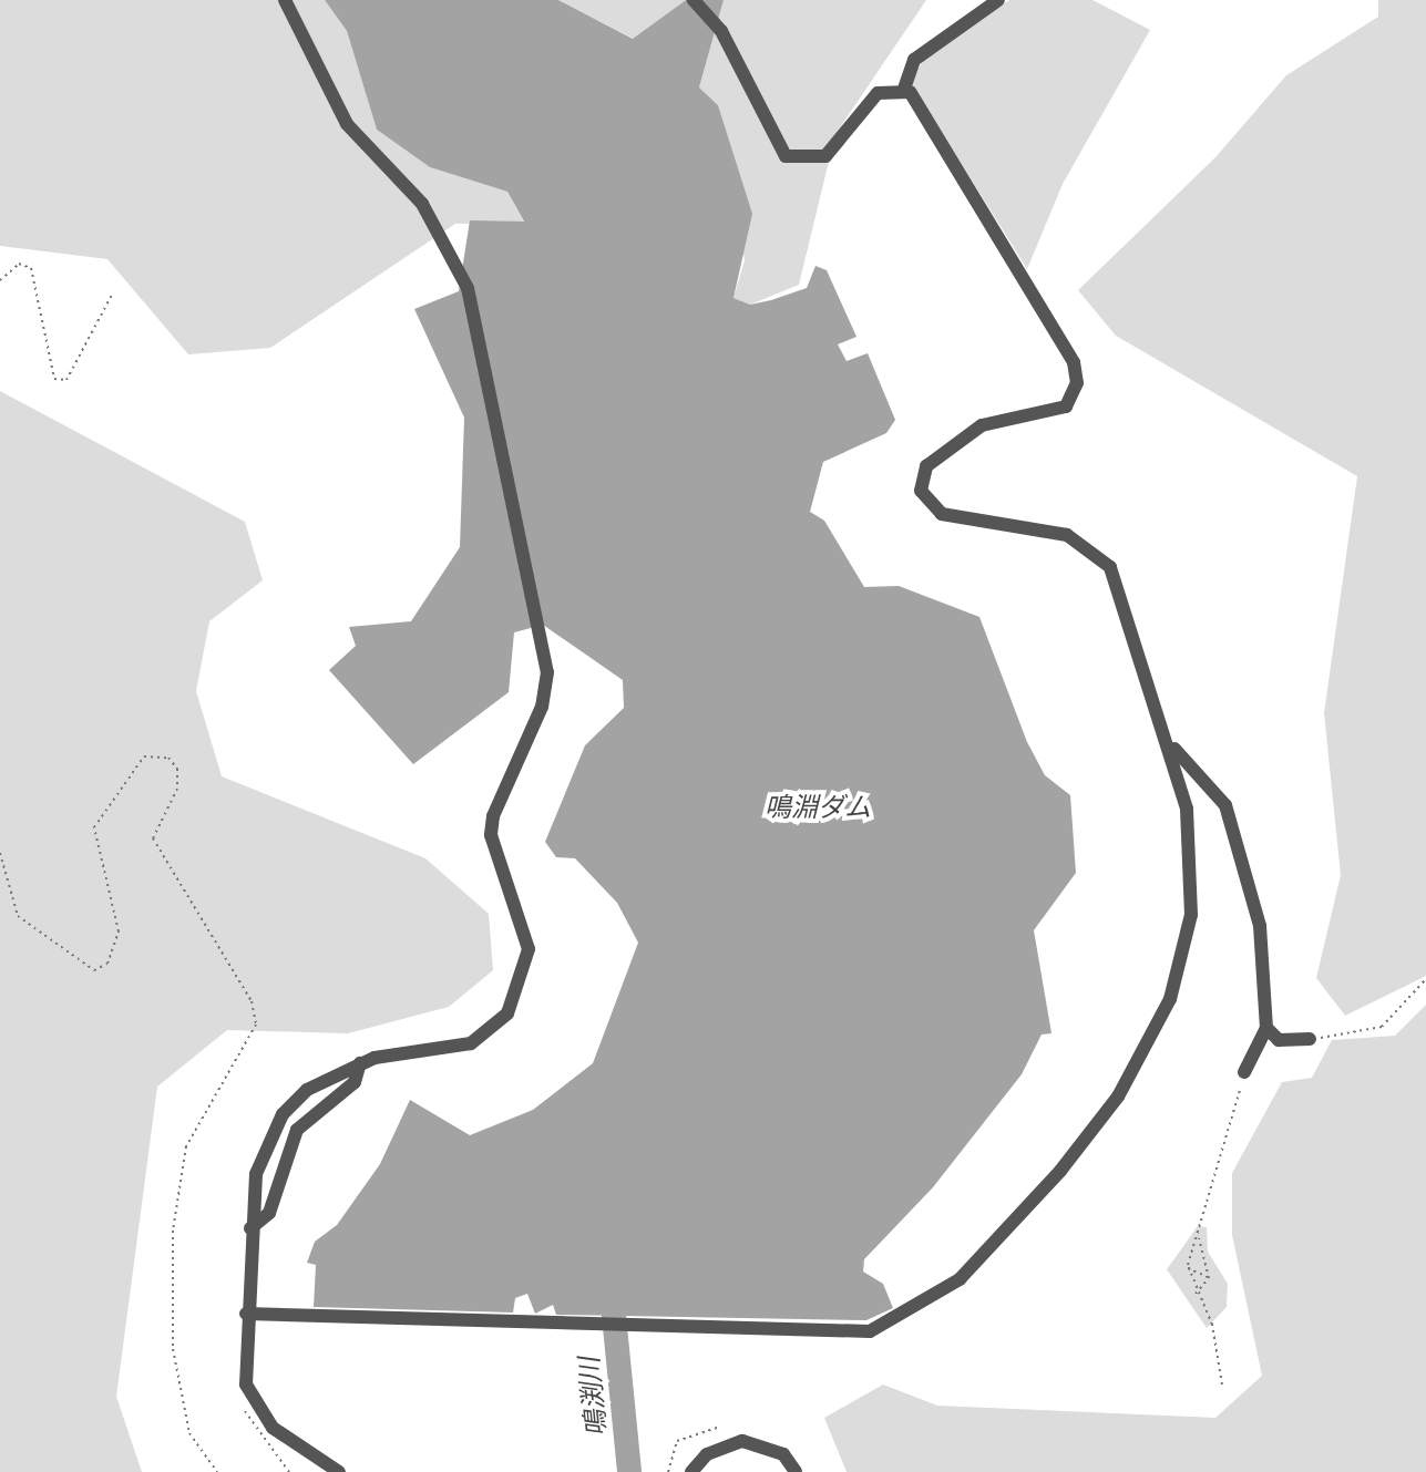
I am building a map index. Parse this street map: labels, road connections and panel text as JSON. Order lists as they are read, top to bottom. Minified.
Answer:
{"water":["鳴淵ダム","鳴渕川"]}
